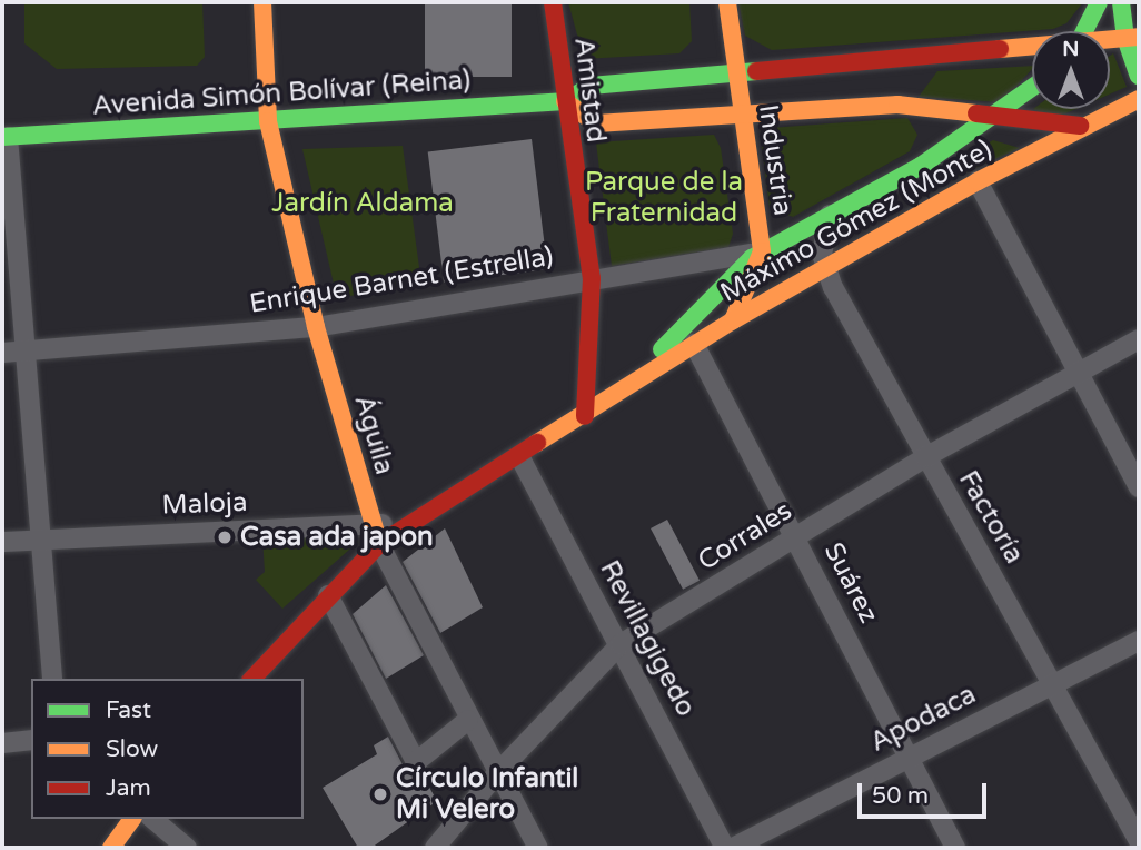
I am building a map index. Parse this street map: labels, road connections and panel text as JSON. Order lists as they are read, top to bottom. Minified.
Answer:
{"streets":{"main road":["Amistad","Avenida Simón Bolívar (Reina)","Industria","Máximo Gómez (Monte)","Águila"],"street":["Enrique Barnet (Estrella)","Maloja","Factoría","Corrales","Suárez","Revillagigedo","Apodaca"]},"crossings":[["Amistad","Avenida Simón Bolívar (Reina)"],["Amistad","Máximo Gómez (Monte)"],["Amistad","Enrique Barnet (Estrella)"],["Avenida Simón Bolívar (Reina)","Industria"],["Avenida Simón Bolívar (Reina)","Águila"],["Industria","Máximo Gómez (Monte)"],["Industria","Enrique Barnet (Estrella)"],["Máximo Gómez (Monte)","Enrique Barnet (Estrella)"],["Máximo Gómez (Monte)","Águila"],["Máximo Gómez (Monte)","Maloja"],["Máximo Gómez (Monte)","Factoría"],["Máximo Gómez (Monte)","Suárez"],["Máximo Gómez (Monte)","Revillagigedo"],["Enrique Barnet (Estrella)","Águila"],["Águila","Maloja"],["Águila","Corrales"],["Factoría","Corrales"],["Factoría","Apodaca"],["Corrales","Suárez"],["Corrales","Revillagigedo"],["Suárez","Apodaca"]],"parks":["Parque de la Fraternidad","Jardín Aldama"],"places":["Casa ada japon","Círculo Infantil Mi Velero"],"legend":["Fast","Slow","Jam"],"scale_bar":"50 m","north":"top"}
